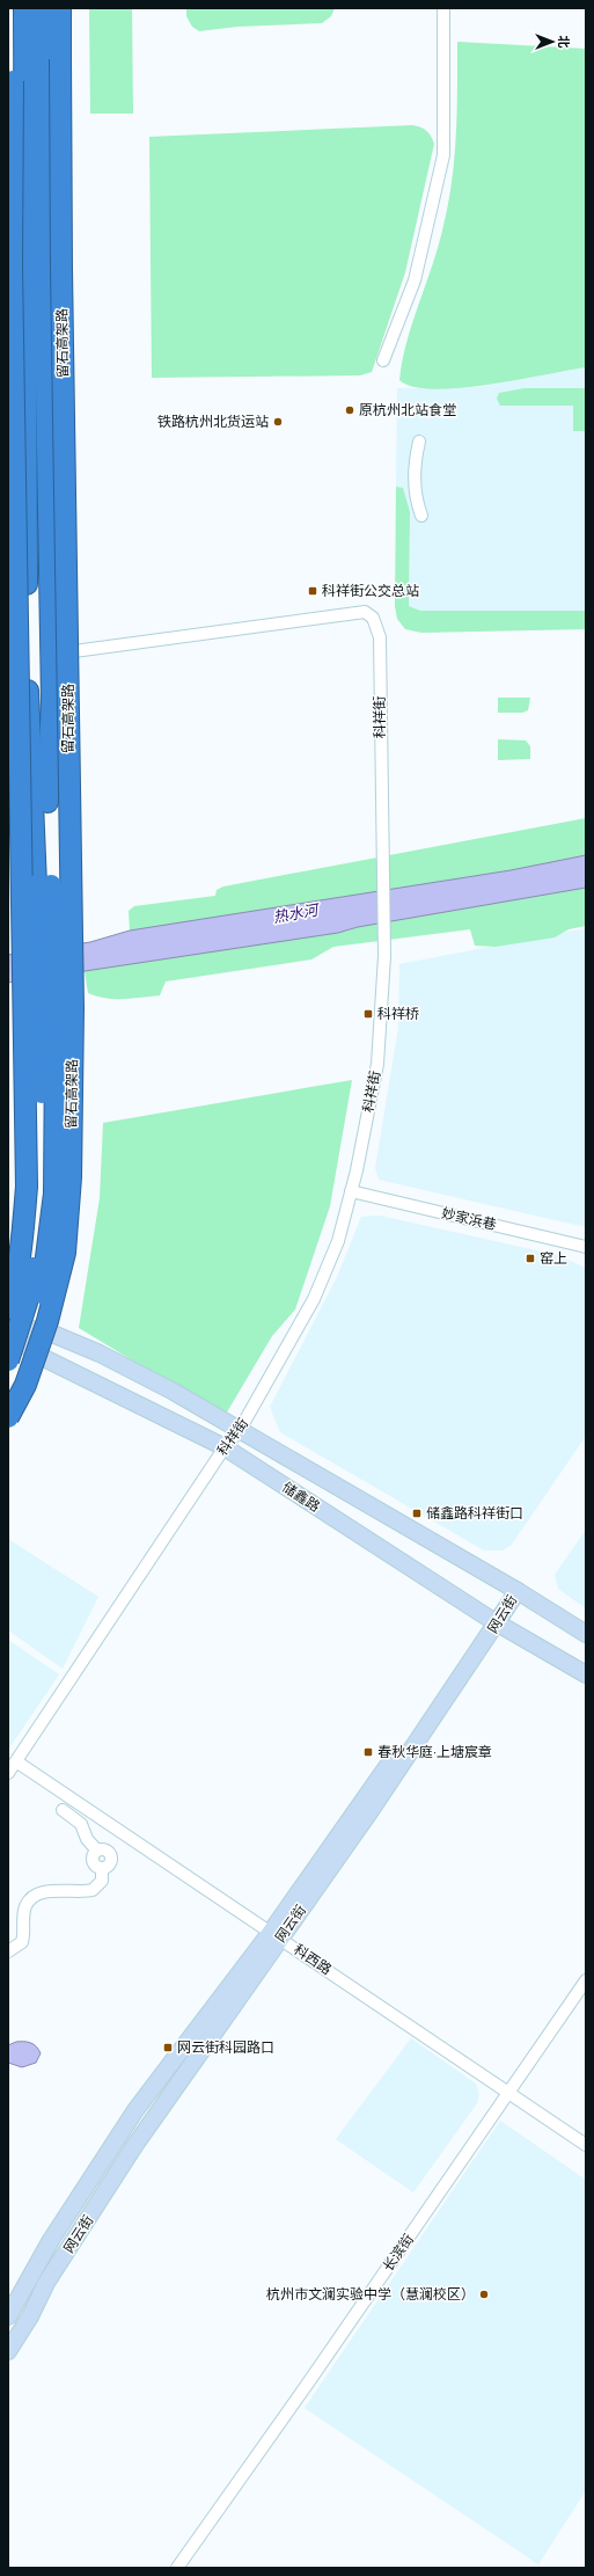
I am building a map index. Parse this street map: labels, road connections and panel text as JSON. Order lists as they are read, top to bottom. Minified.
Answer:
{"streets":{"highway":["留石高架路"],"street":["科祥街","妙家浜巷","储鑫路","网云街","科西路","长滨街"]},"crossings":[["科祥街","妙家浜巷"],["科祥街","储鑫路"],["科祥街","科西路"],["储鑫路","网云街"],["网云街","科西路"],["科西路","长滨街"]],"water":["热水河"],"places":{"other":["原杭州北站食堂","铁路杭州北货运站","杭州市文澜实验中学（慧澜校区）"],"transit":["科祥街公交总站","科祥桥","窑上","储鑫路科祥街口","春秋华庭·上塘宸章","网云街科园路口"]},"north":"right"}
